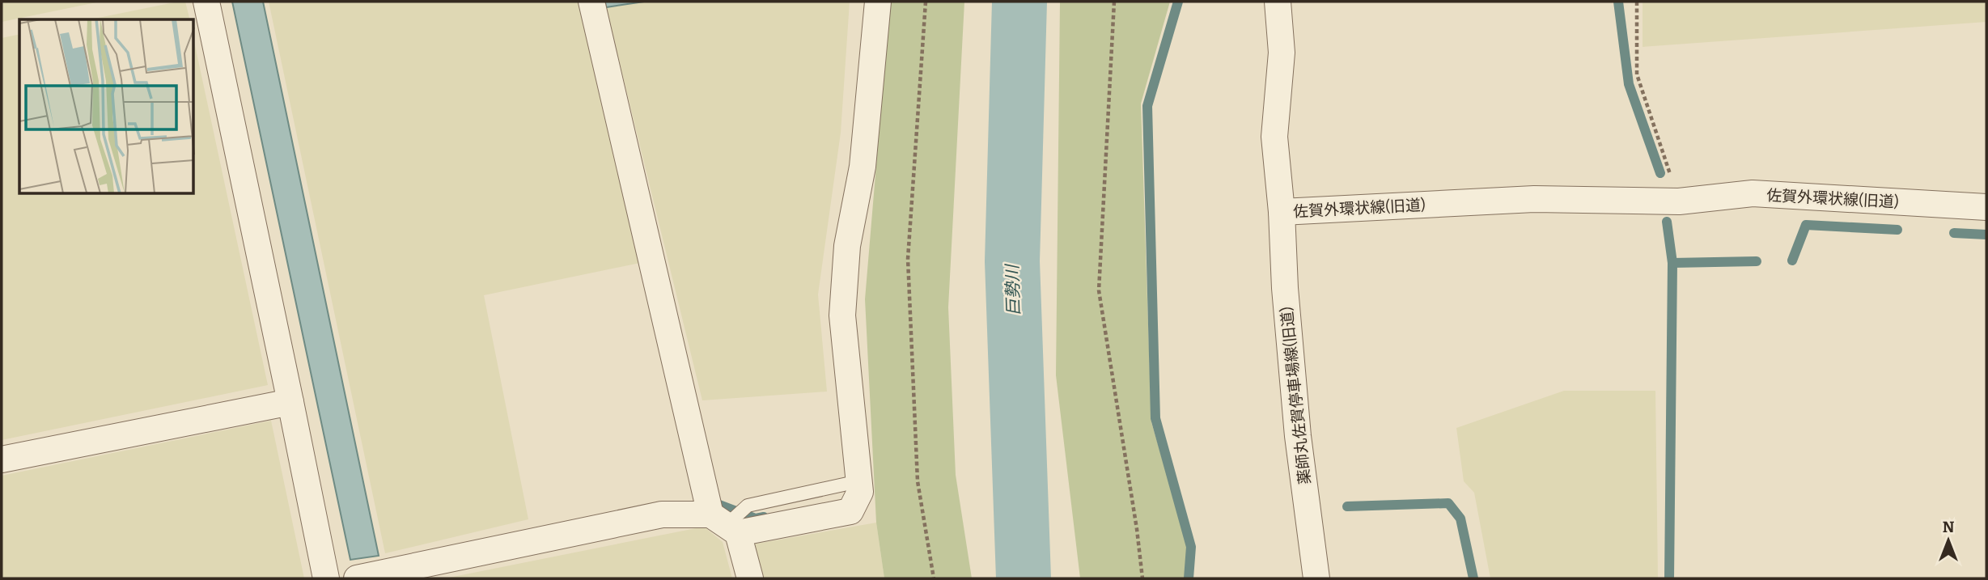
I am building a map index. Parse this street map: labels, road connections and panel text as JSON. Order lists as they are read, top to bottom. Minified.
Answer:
{"streets":{"street":["佐賀外環状線(旧道)","薬師丸佐賀停車場線(旧道)"]},"crossings":[["佐賀外環状線(旧道)","薬師丸佐賀停車場線(旧道)"]],"water":["巨勢川"],"north":"top"}
